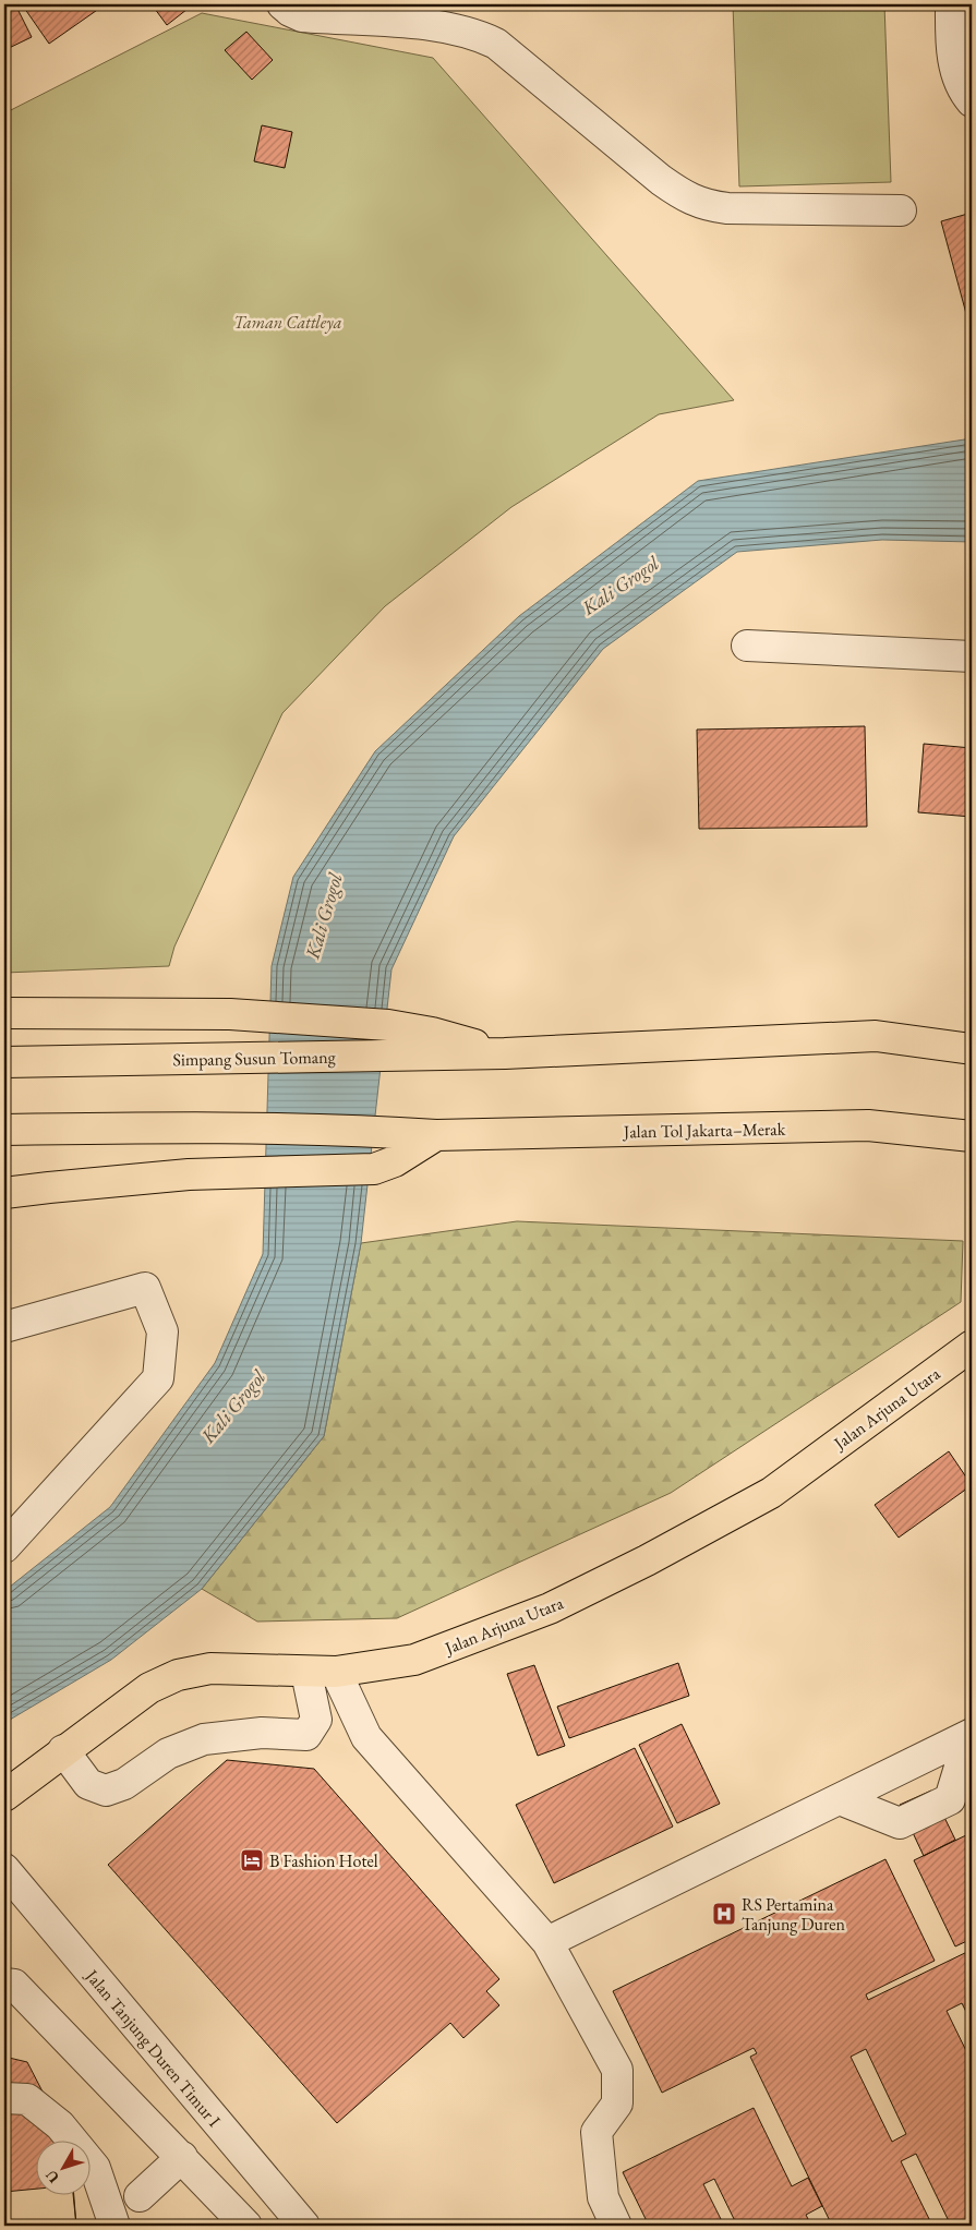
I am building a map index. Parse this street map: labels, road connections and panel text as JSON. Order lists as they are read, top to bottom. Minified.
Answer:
{"streets":{"main road":["Simpang Susun Tomang","Jalan Tol Jakarta–Merak","Jalan Arjuna Utara"],"street":["Jalan Tanjung Duren Timur I"]},"water":["Kali Grogol"],"parks":["Taman Cattleya"],"places":{"hotel":["B Fashion Hotel"],"hospital":["RS Pertamina Tanjung Duren"]},"north":"bottom left"}
